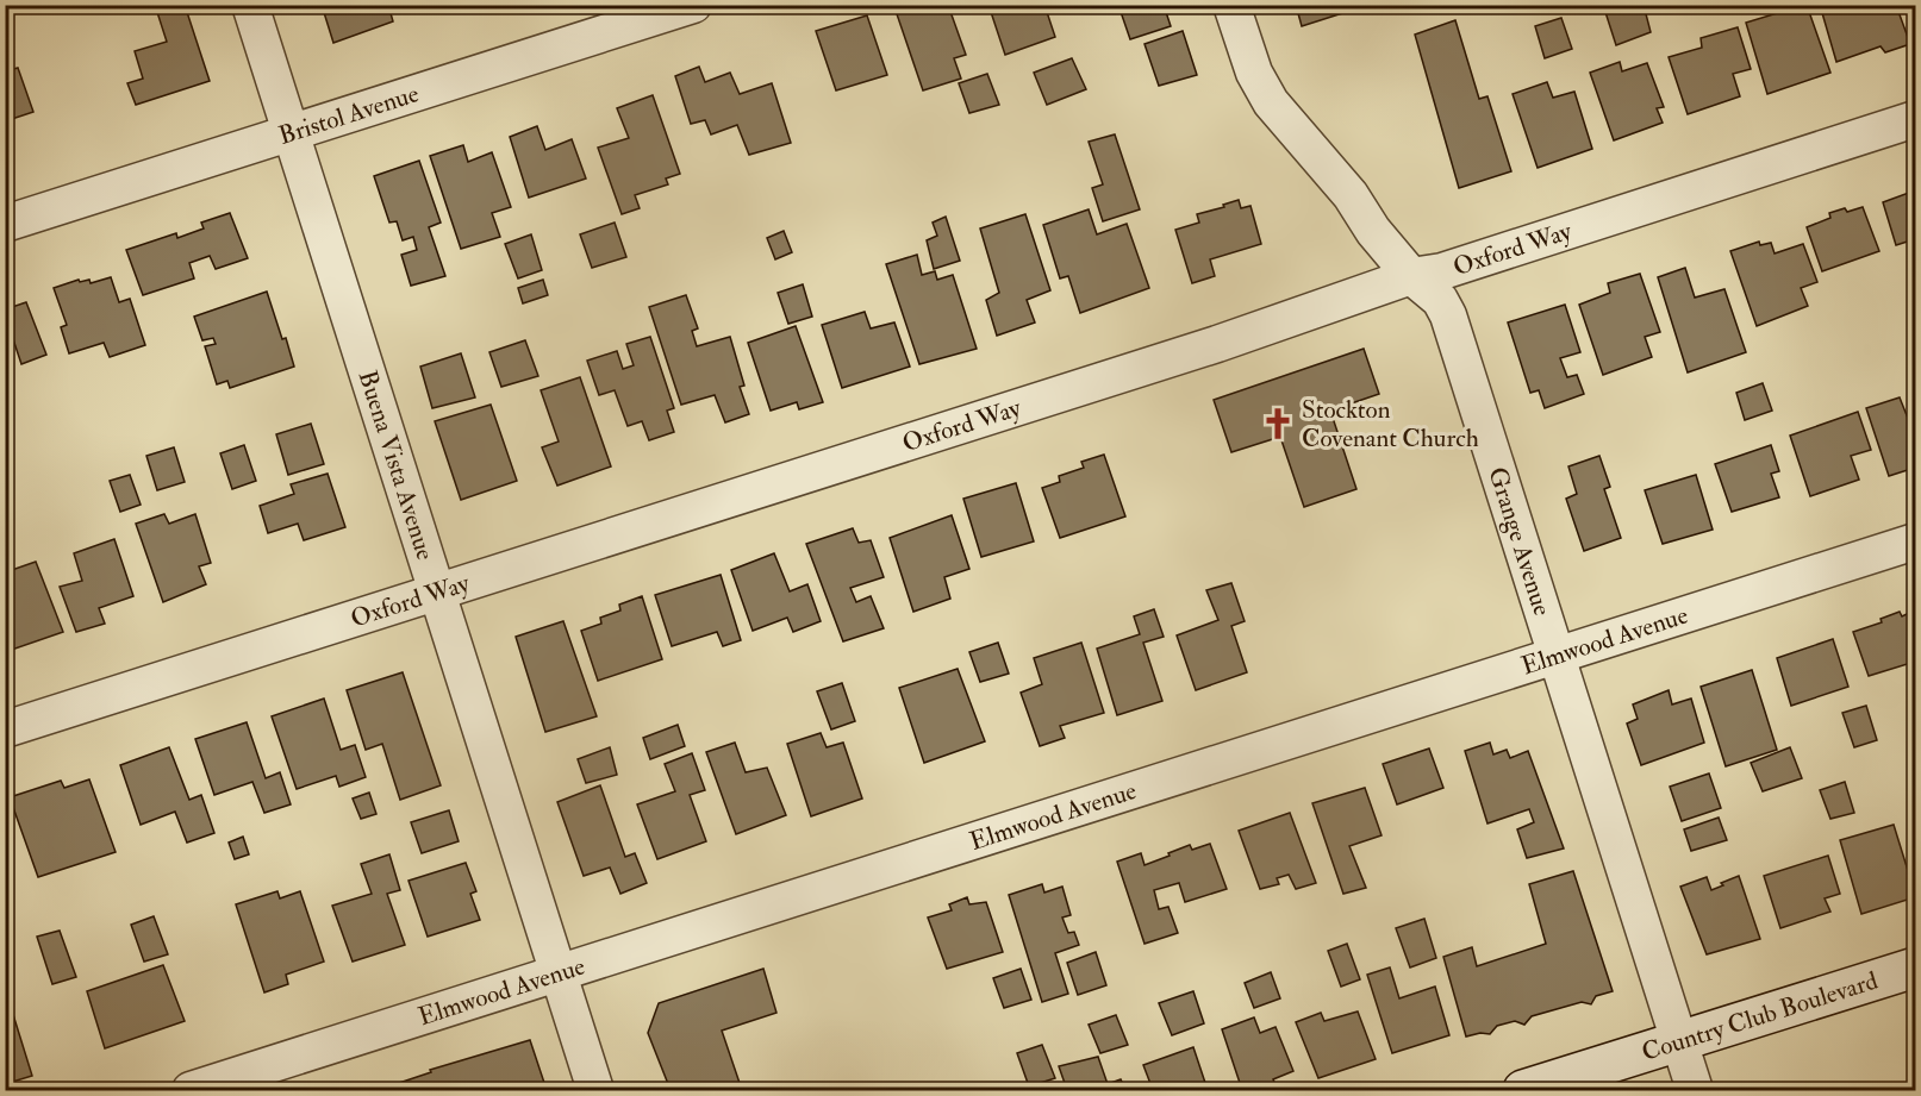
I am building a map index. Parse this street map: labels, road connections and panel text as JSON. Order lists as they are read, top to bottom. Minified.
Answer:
{"streets":{"street":["Bristol Avenue","Oxford Way","Buena Vista Avenue","Grange Avenue","Elmwood Avenue","Country Club Boulevard"]},"crossings":[["Bristol Avenue","Buena Vista Avenue"],["Oxford Way","Buena Vista Avenue"],["Oxford Way","Grange Avenue"],["Buena Vista Avenue","Elmwood Avenue"],["Grange Avenue","Elmwood Avenue"],["Grange Avenue","Country Club Boulevard"]],"places":{"church":["Stockton Covenant Church"]}}
